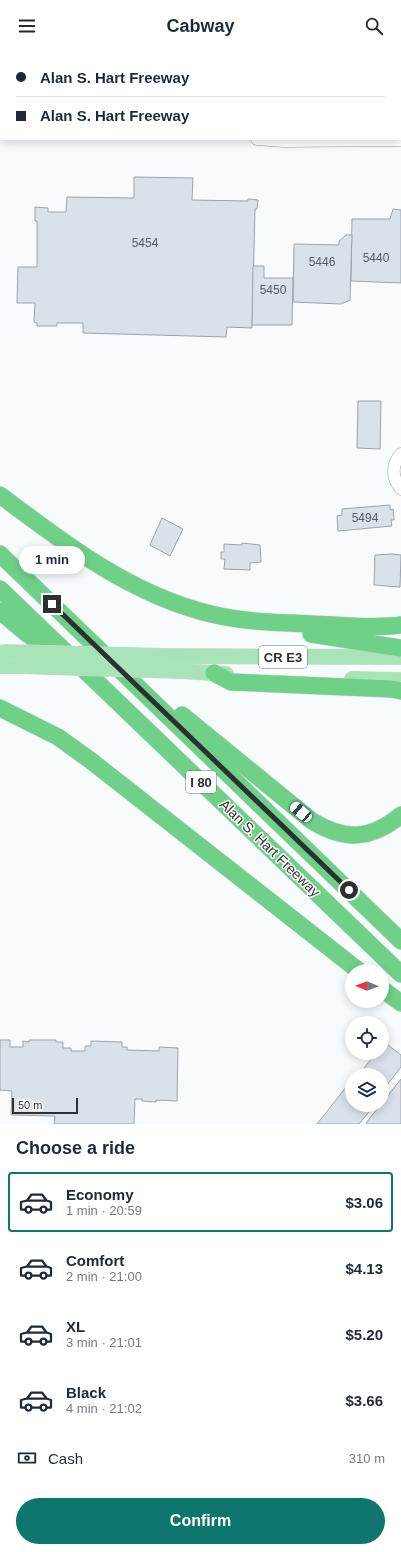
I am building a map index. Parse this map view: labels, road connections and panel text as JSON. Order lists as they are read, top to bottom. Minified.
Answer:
{"streets":{"highway":["I 80","Alan S. Hart Freeway"],"main road":["CR E3"]},"house_numbers":["5454","5440","5446","5450","5494"],"scale_bar":"50 m","north":"left","page":{"header":"Cabway","banner":["Alan S. Hart Freeway","Alan S. Hart Freeway"],"bubble":"1 min","scale":"50 m","heading":"Choose a ride","list":[{"name":"Economy","note":"1 min · 20:59","value":"$3.06"},{"name":"Comfort","note":"2 min · 21:00","value":"$4.13"},{"name":"XL","note":"3 min · 21:01","value":"$5.20"},{"name":"Black","note":"4 min · 21:02","value":"$3.66"}],"pay":["Cash","310 m"],"buttons":"Confirm"}}
